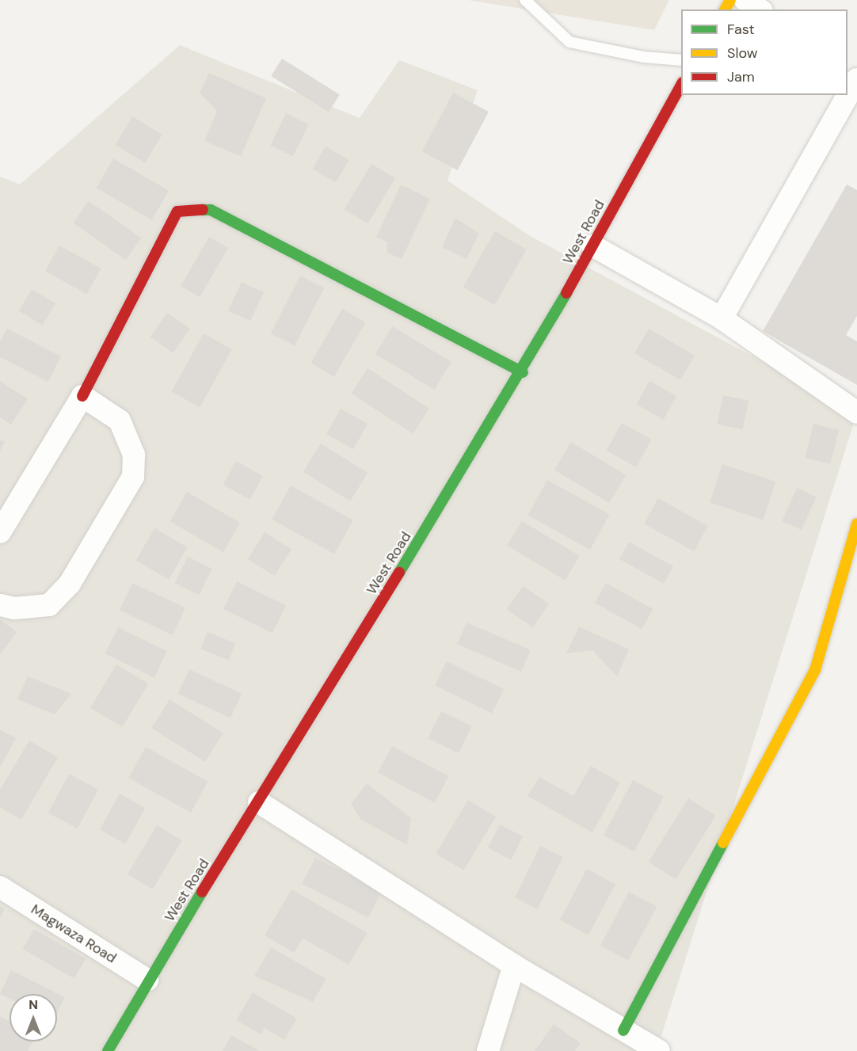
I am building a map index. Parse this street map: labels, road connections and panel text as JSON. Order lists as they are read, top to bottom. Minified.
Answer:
{"streets":{"street":["West Road","Magwaza Road"]},"crossings":[["West Road","Magwaza Road"]],"legend":["Fast","Slow","Jam"],"north":"top"}
